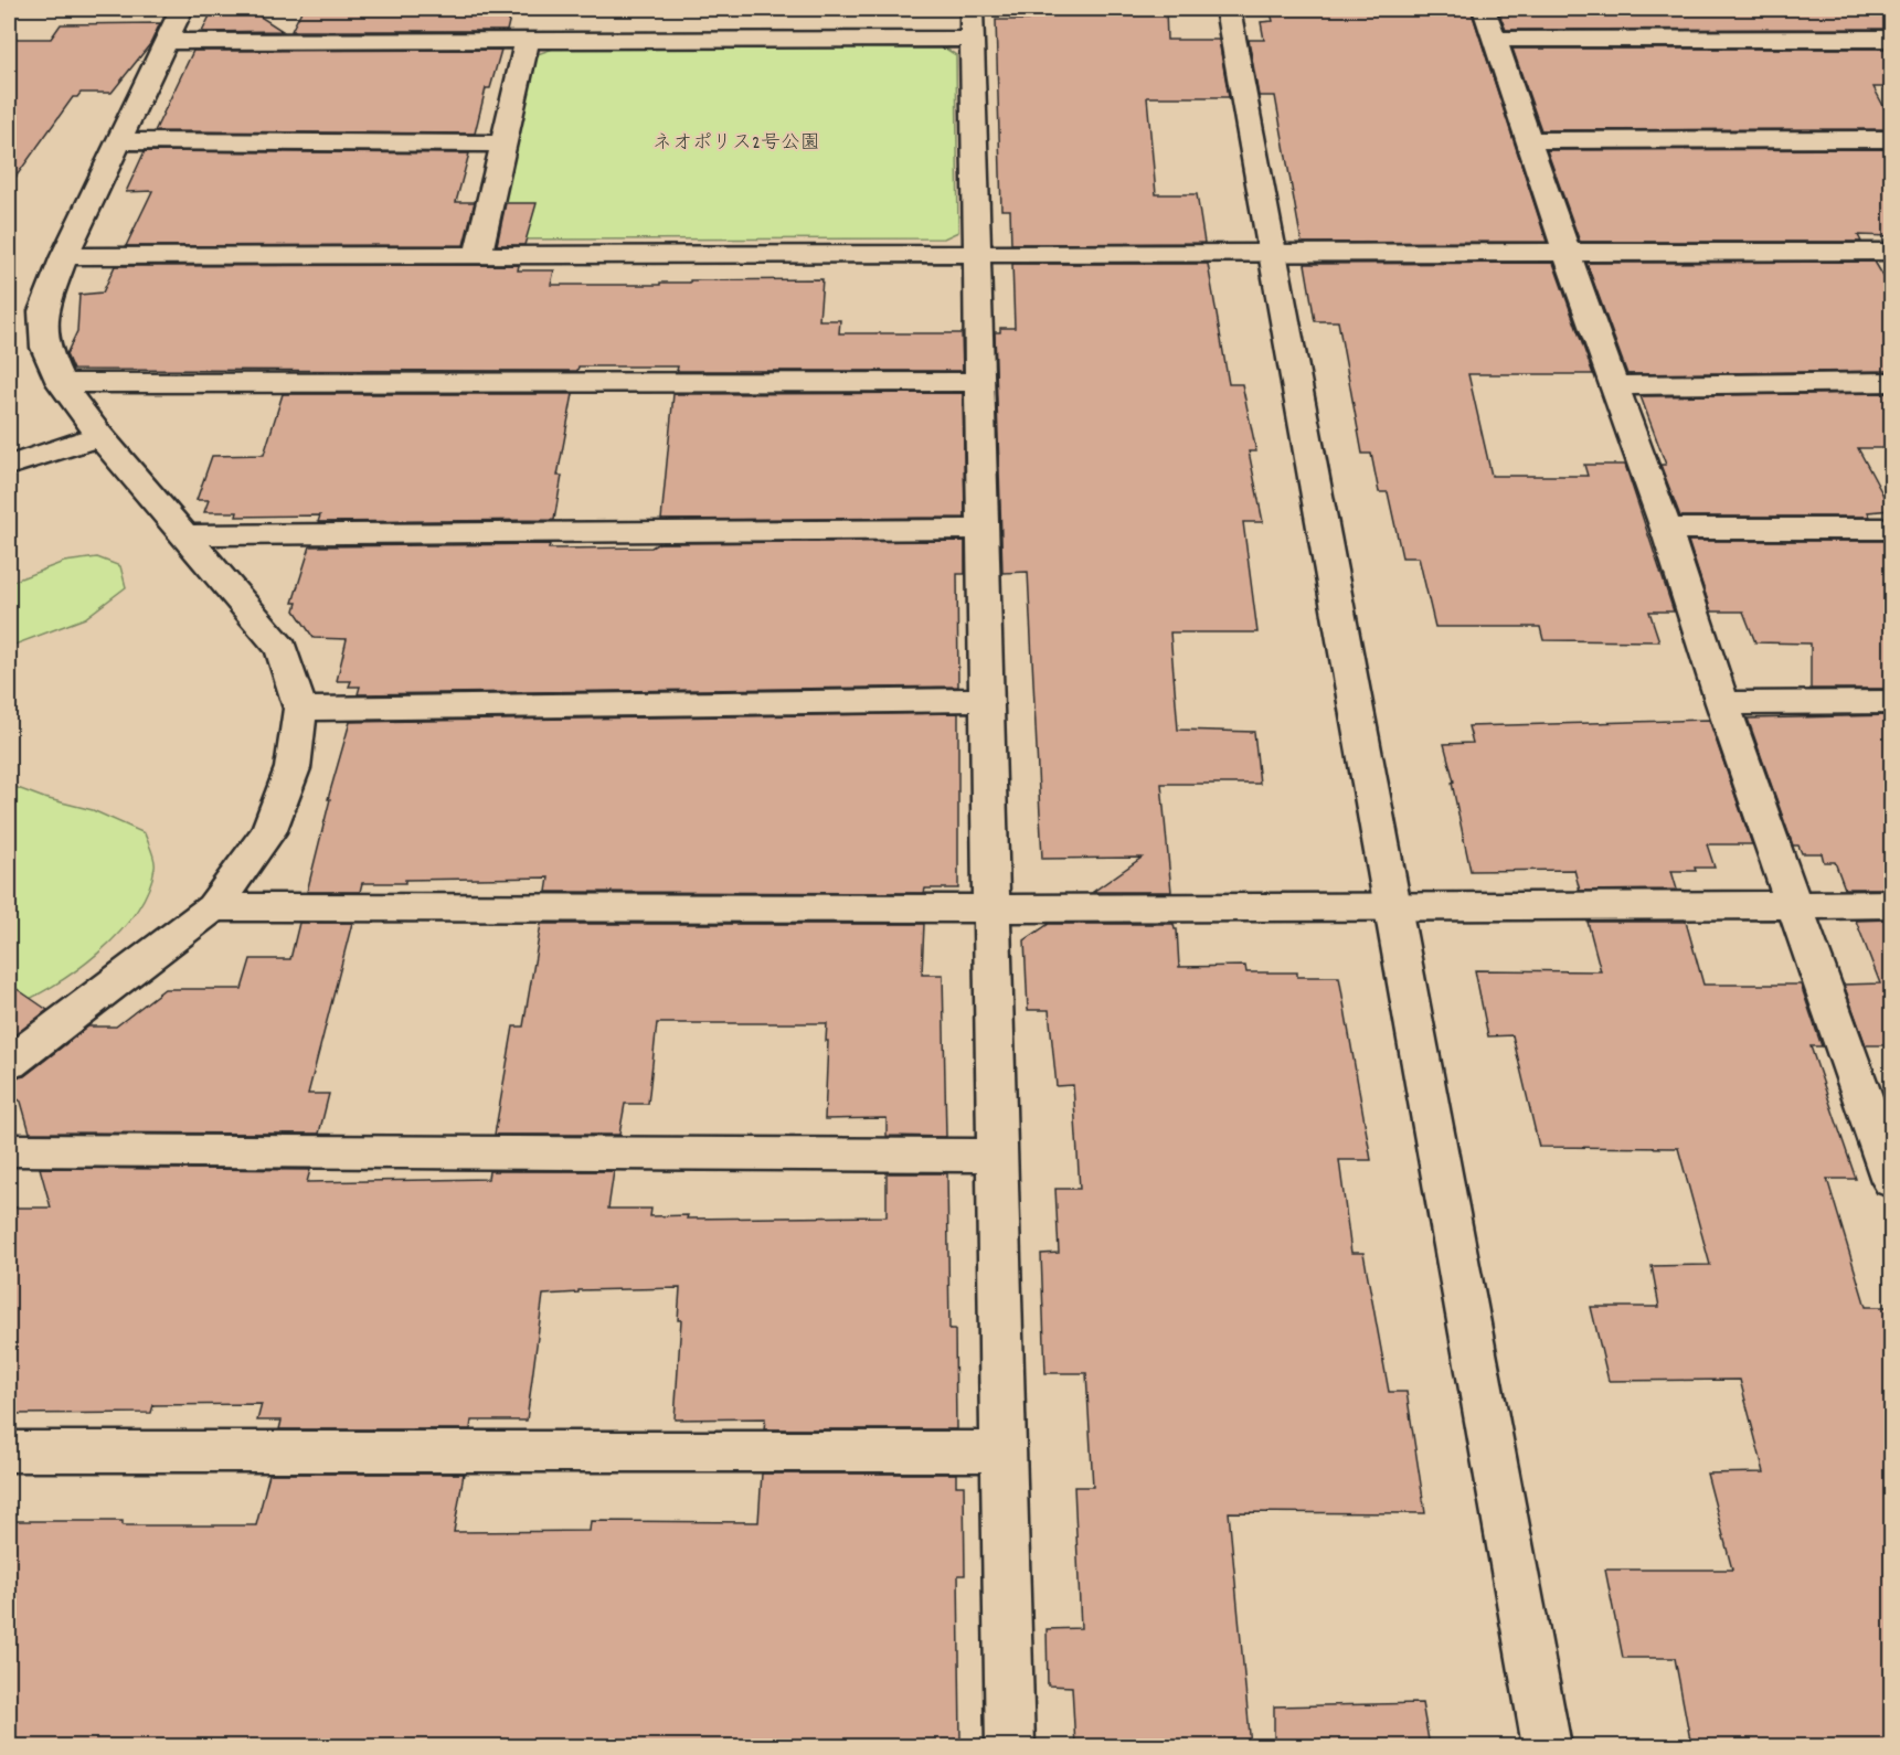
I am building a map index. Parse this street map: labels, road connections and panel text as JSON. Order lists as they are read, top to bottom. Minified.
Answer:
{"parks":["ネオポリス2号公園"]}
